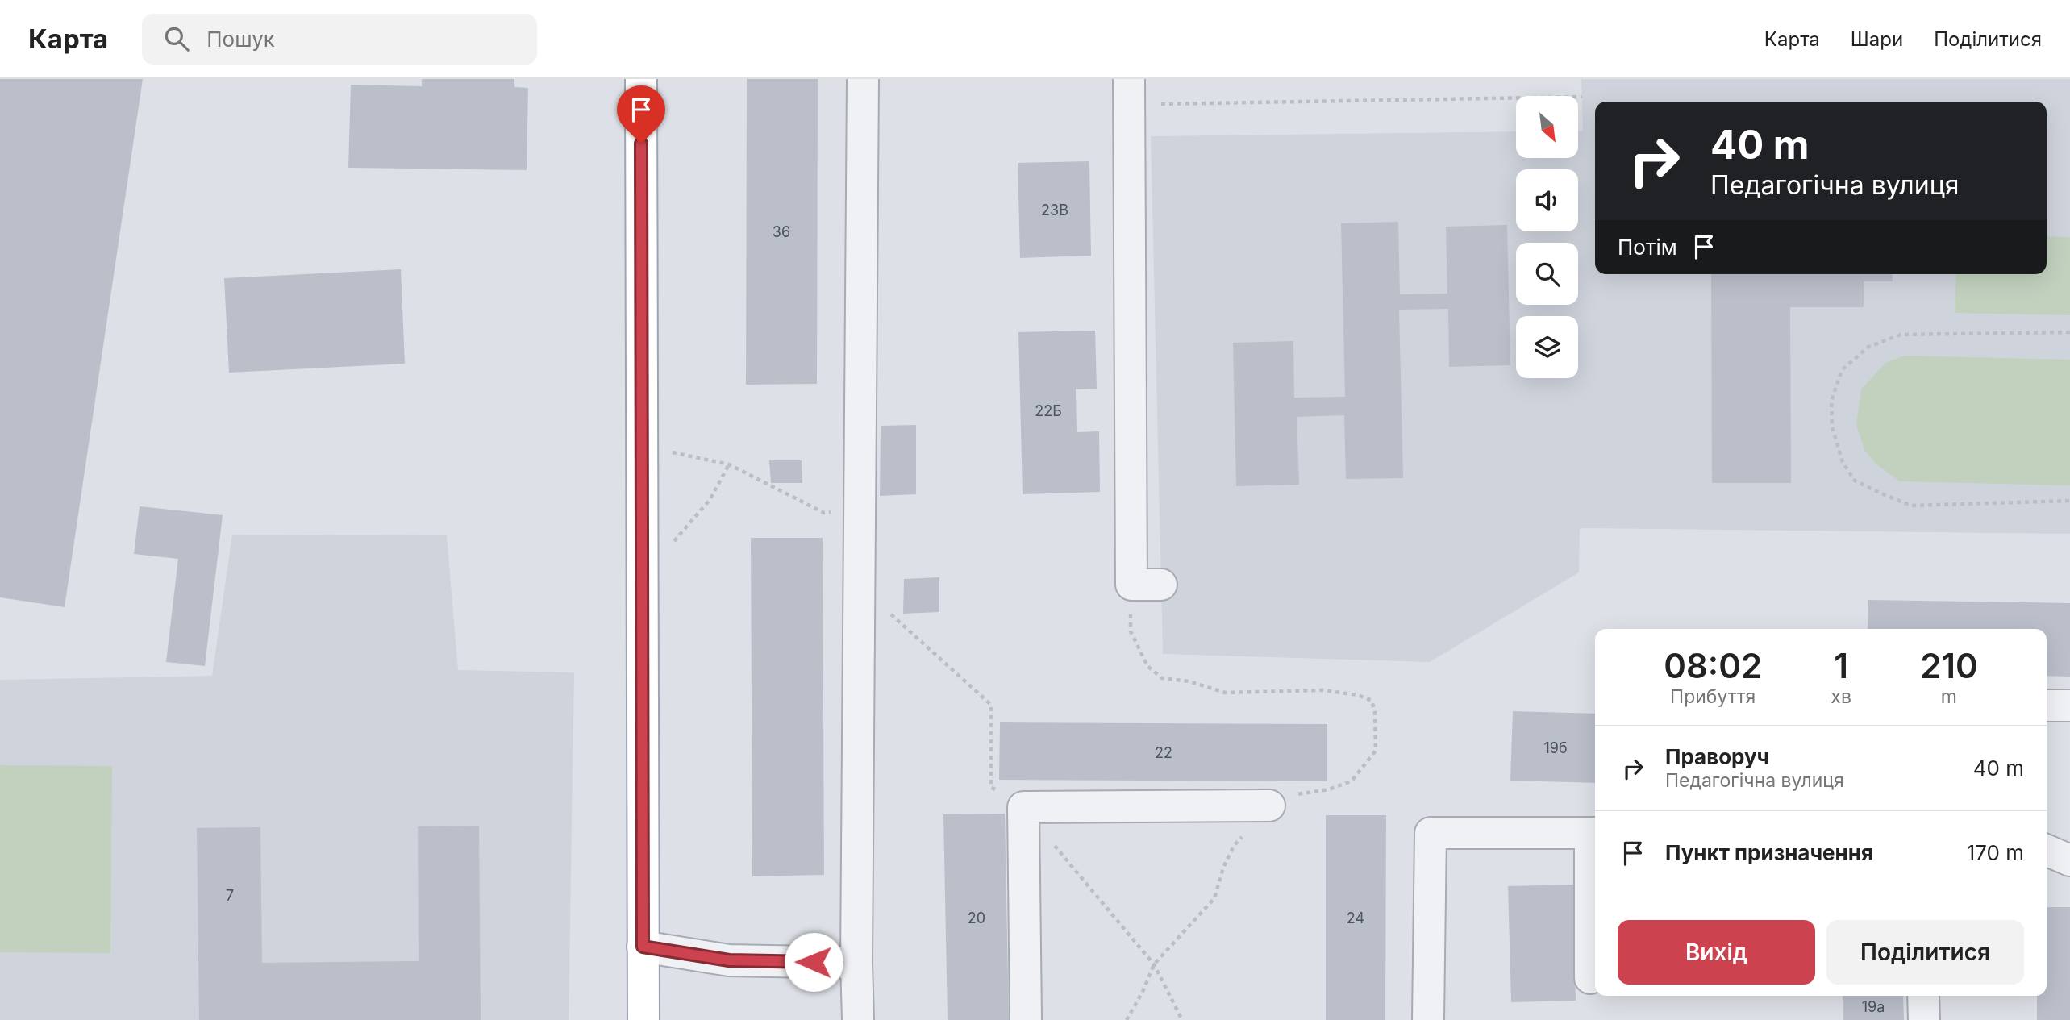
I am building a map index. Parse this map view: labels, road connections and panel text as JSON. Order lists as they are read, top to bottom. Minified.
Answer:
{"house_numbers":["23В","36","22Б","19б","22","7","20","24","19а"],"north":"bottom right","page":{"header":"Карта","search":"Пошук","nav":["Карта","Шари","Поділитися"],"turn":["40 m","Педагогічна вулиця"],"then":"Потім","eta":["08:02","Прибуття","1","хв","210","m"],"list":[{"name":"Праворуч","note":"Педагогічна вулиця","value":"40 m"},{"name":"Пункт призначення","value":"170 m"}],"buttons":["Вихід","Поділитися"]}}
